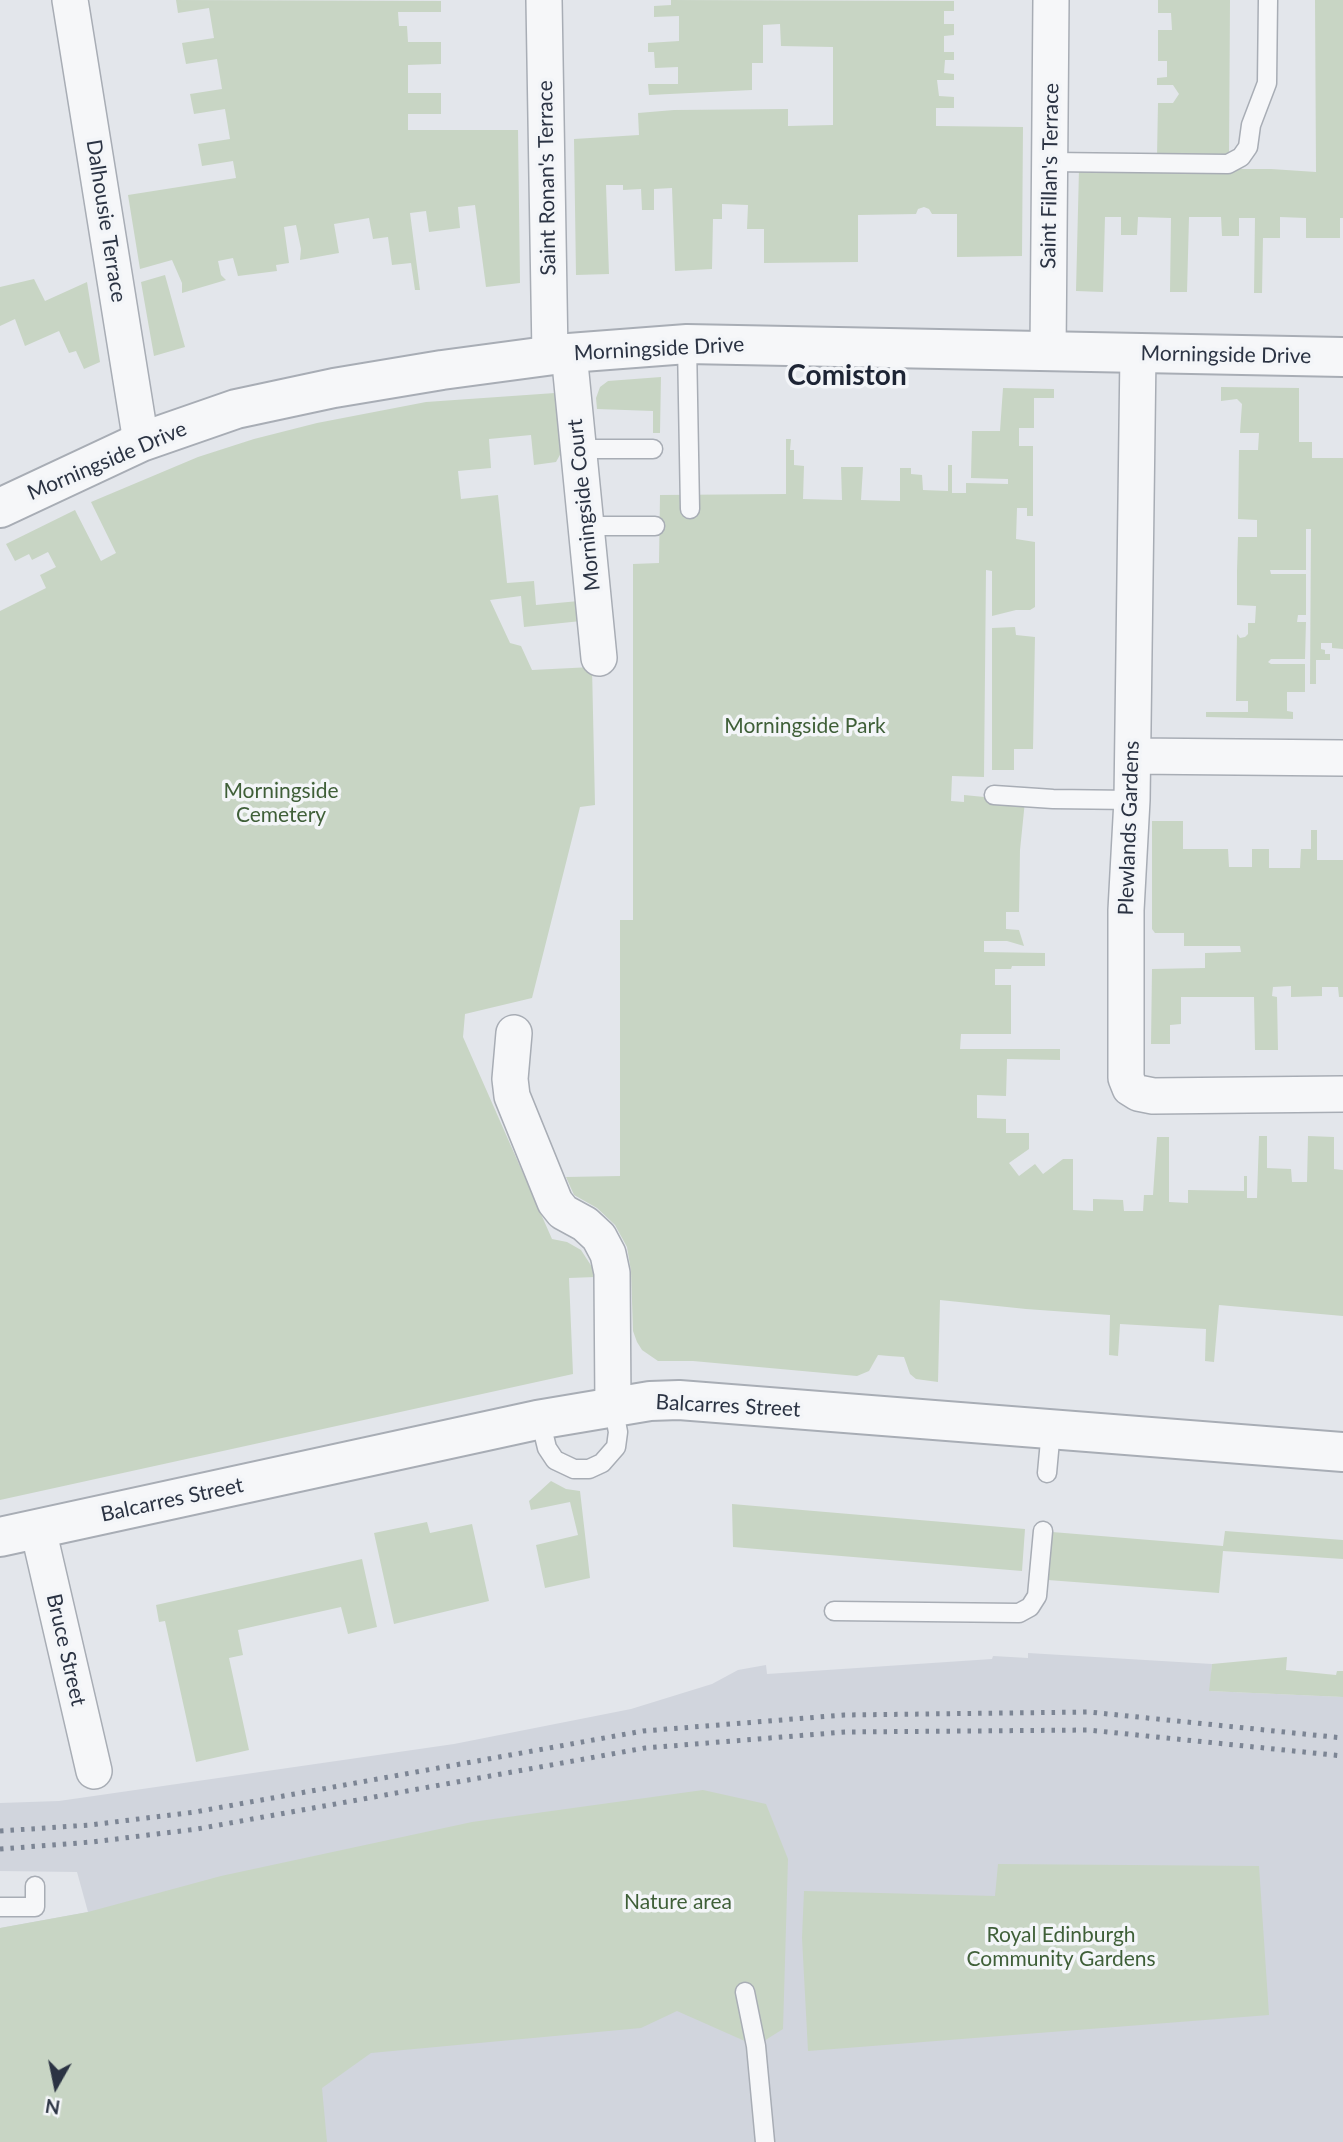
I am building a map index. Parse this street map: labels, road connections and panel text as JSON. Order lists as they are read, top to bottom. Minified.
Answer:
{"streets":{"street":["Saint Fillan's Terrace","Saint Ronan's Terrace","Dalhousie Terrace","Morningside Drive","Morningside Court","Plewlands Gardens","Balcarres Street","Bruce Street"]},"crossings":[["Saint Fillan's Terrace","Morningside Drive"],["Saint Ronan's Terrace","Morningside Drive"],["Saint Ronan's Terrace","Morningside Court"],["Dalhousie Terrace","Morningside Drive"],["Morningside Drive","Morningside Court"],["Morningside Drive","Plewlands Gardens"],["Balcarres Street","Bruce Street"]],"districts":["Comiston"],"parks":["Morningside Park","Morningside Cemetery","Nature area","Royal Edinburgh Community Gardens"],"north":"bottom"}
